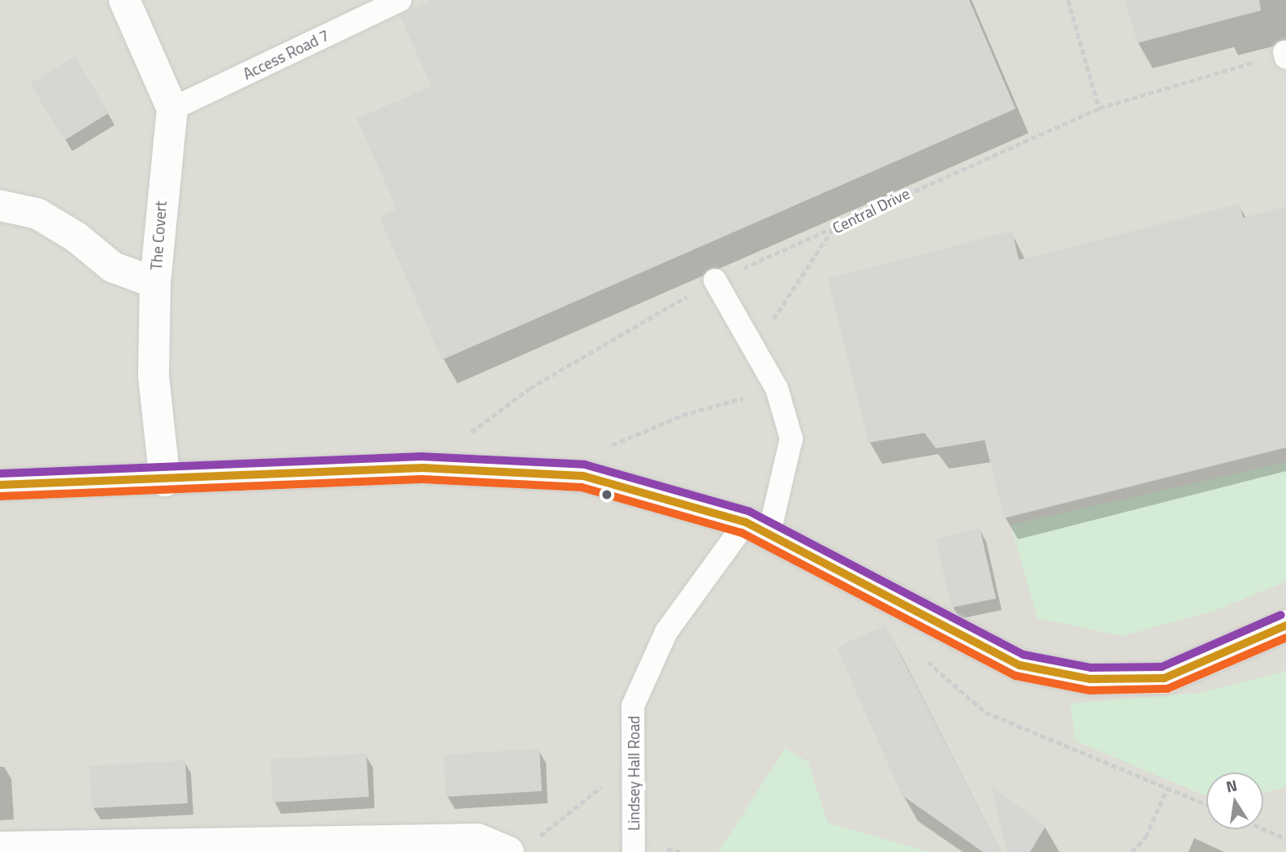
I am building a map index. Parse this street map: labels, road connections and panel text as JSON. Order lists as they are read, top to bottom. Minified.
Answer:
{"streets":{"street":["The Covert"],"lane":["Access Road 7","Lindsey Hall Road"],"path":["Central Drive"]},"crossings":[["Access Road 7","The Covert"]],"north":"top"}
